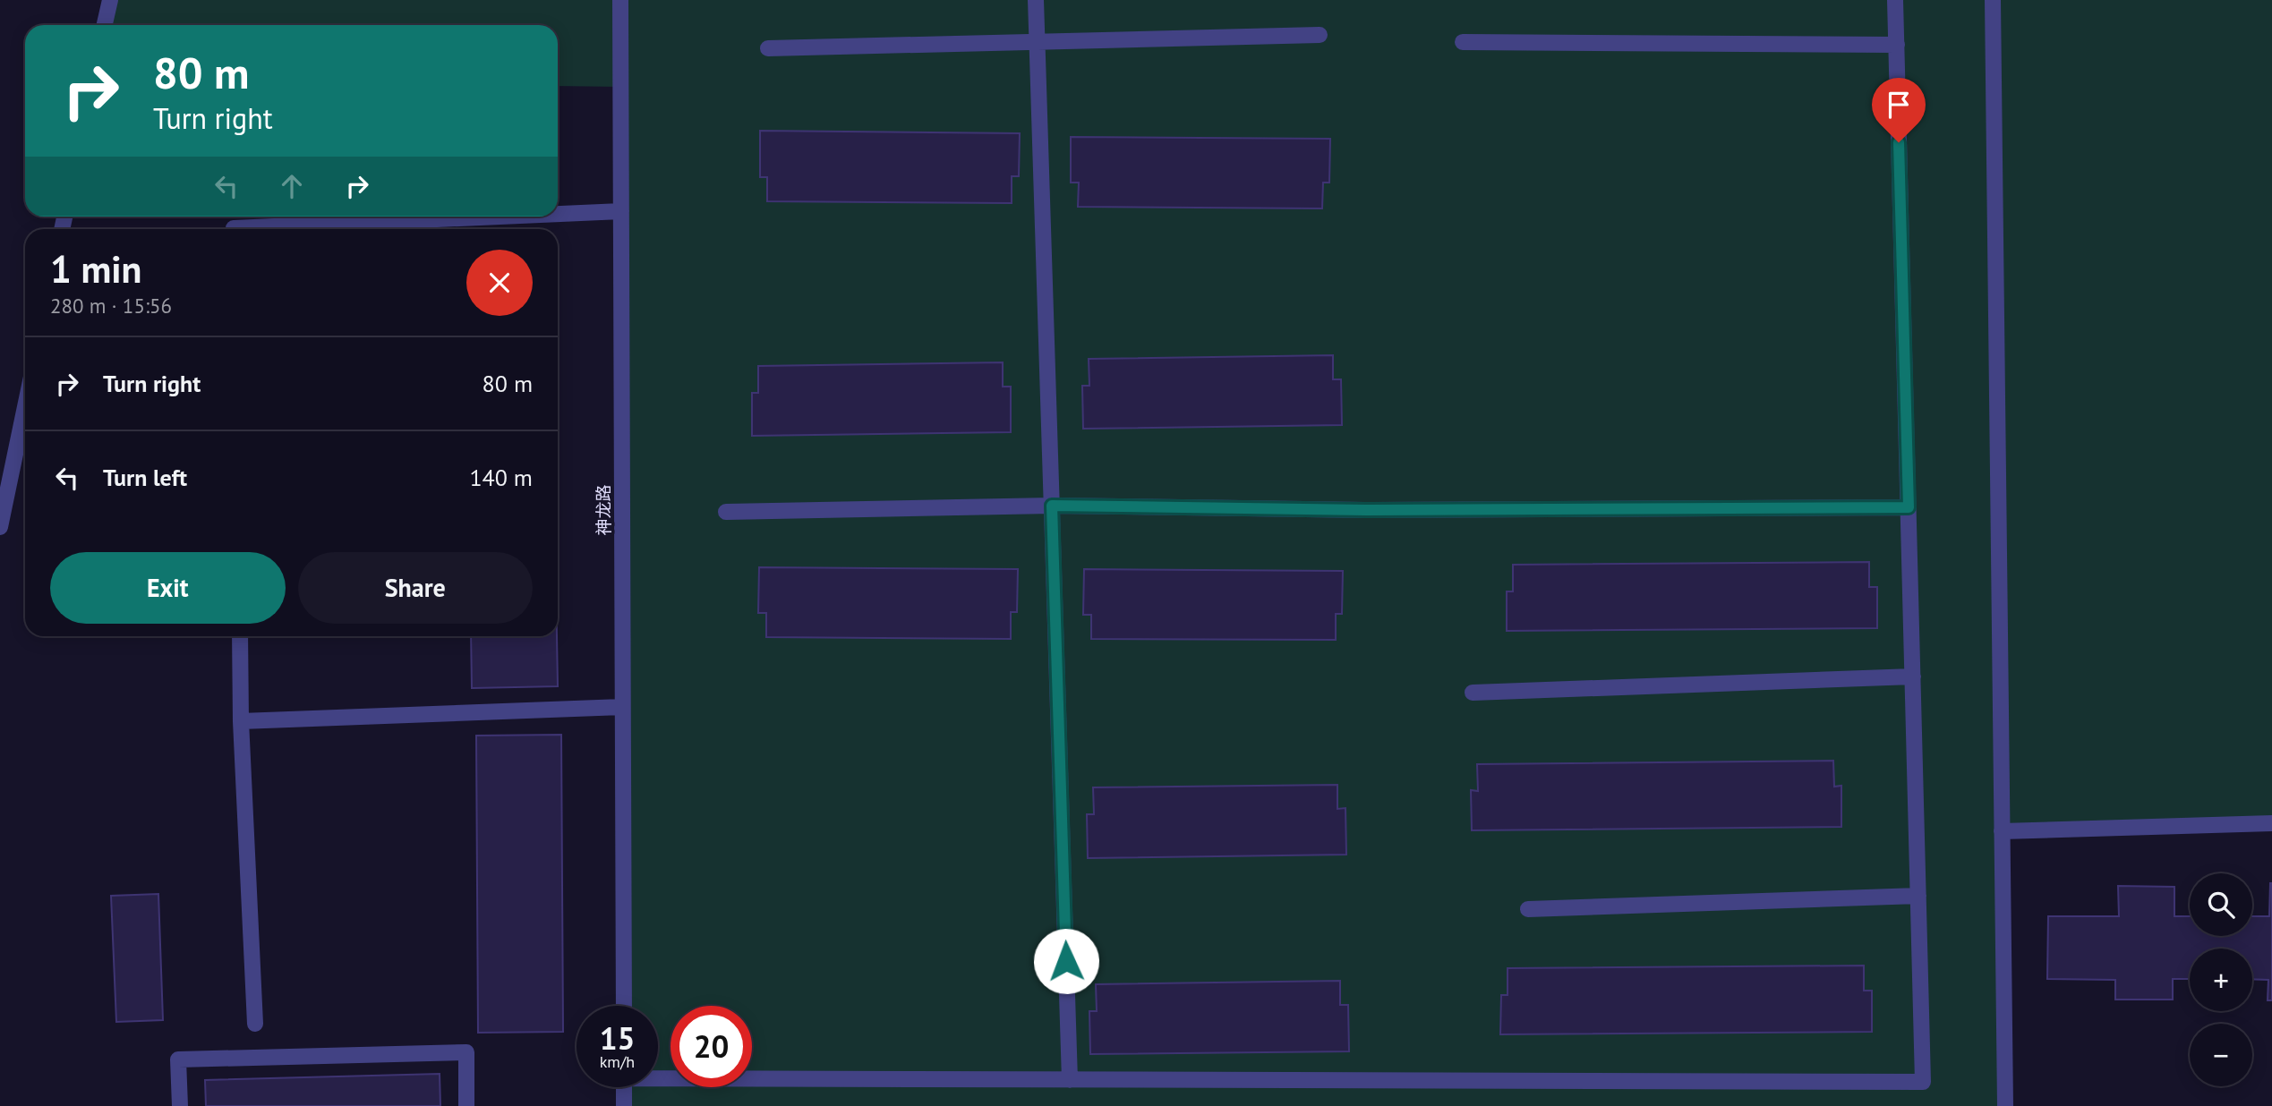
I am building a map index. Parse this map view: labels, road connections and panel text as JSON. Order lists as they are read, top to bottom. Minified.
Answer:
{"streets":{"street":["神龙路"]},"page":{"turn":["80 m","Turn right"],"heading":["1 min","280 m · 15:56"],"list":[{"name":"Turn right","value":"80 m"},{"name":"Turn left","value":"140 m"}],"buttons":["Exit","Share"],"map_buttons":["+","−"],"speed":"15 km/h","limit":"20"}}
